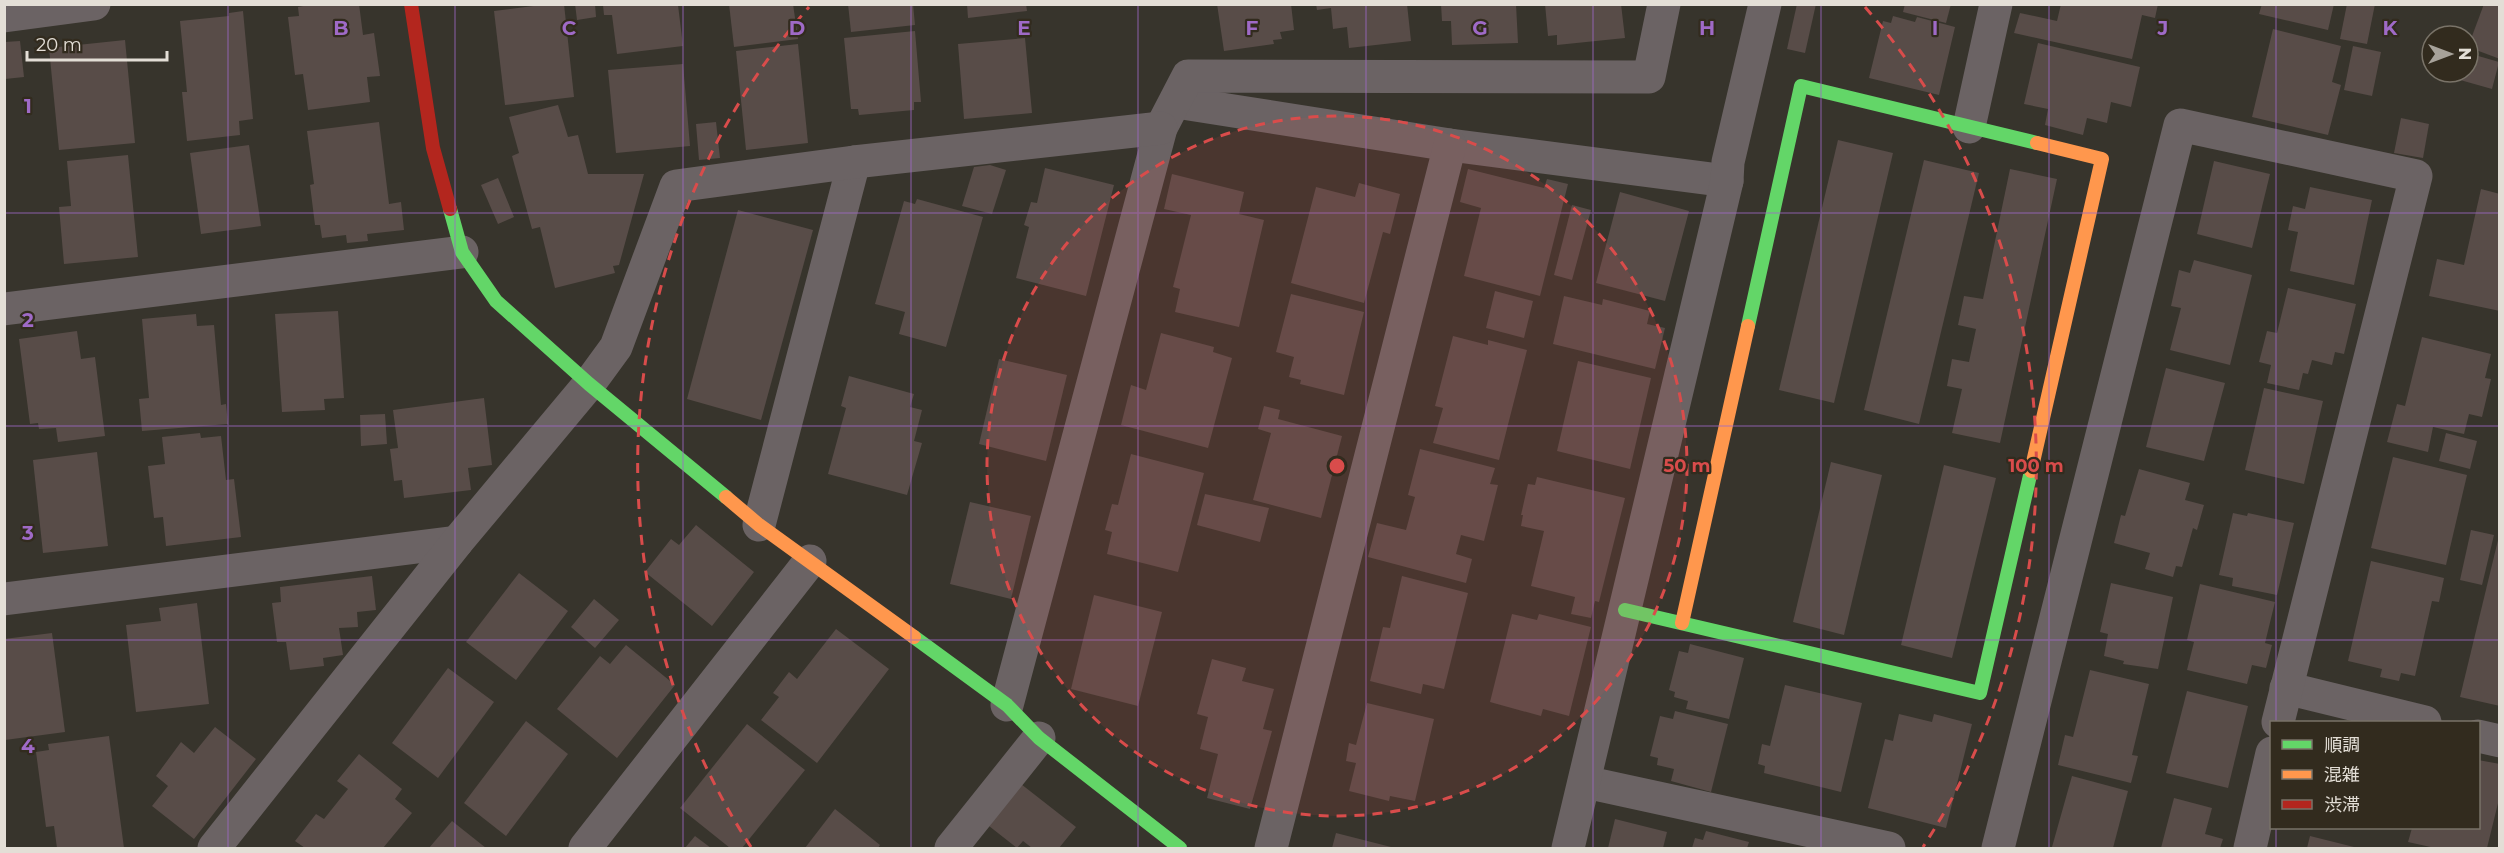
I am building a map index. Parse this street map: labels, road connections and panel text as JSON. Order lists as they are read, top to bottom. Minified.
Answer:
{"legend":["順調","混雑","渋滞"],"scale_bar":"20 m","north":"right","grid":{"columns":["B","C","D","E","F","G","H","I","J","K"],"rows":["1","2","3","4"]},"rings":["50 m","100 m"]}
